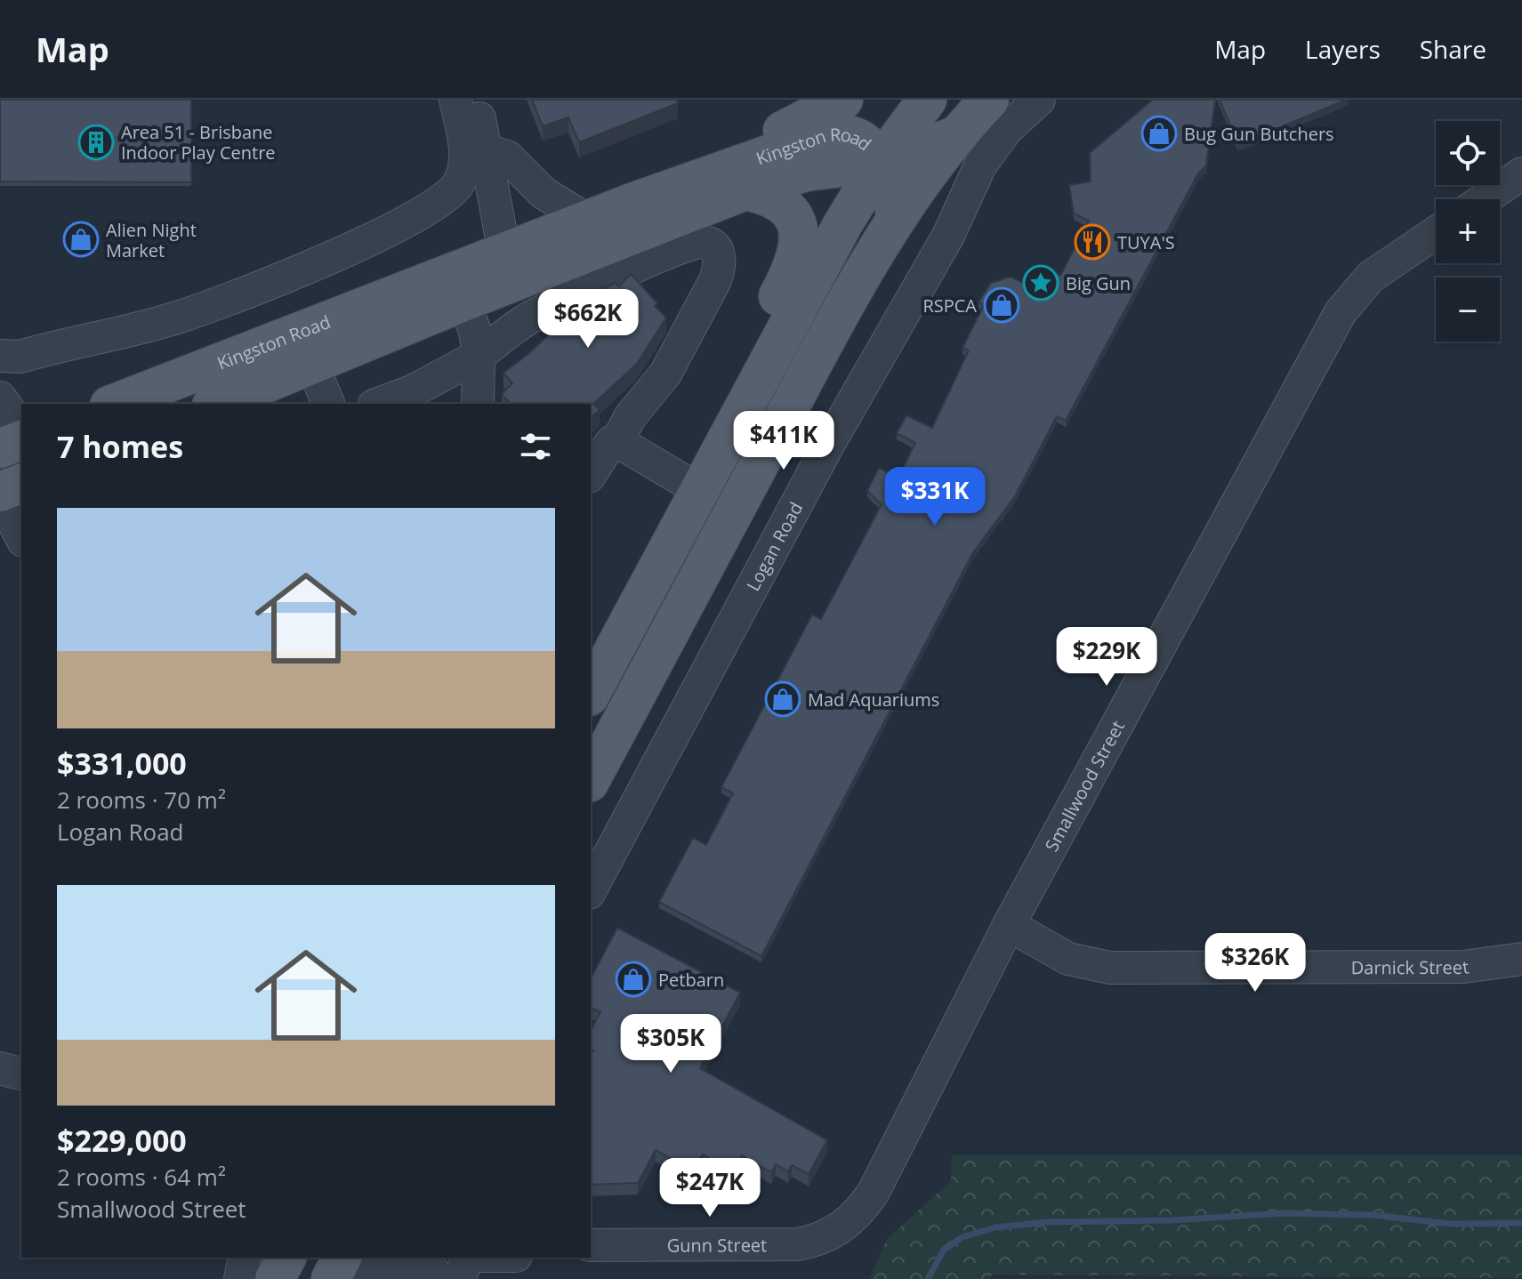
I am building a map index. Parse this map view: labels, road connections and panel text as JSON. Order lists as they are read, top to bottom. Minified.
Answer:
{"streets":{"main road":["Kingston Road"],"street":["Logan Road","Smallwood Street","Darnick Street","Gunn Street"]},"crossings":[["Smallwood Street","Darnick Street"],["Smallwood Street","Gunn Street"]],"places":{"shop":["Bug Gun Butchers","Alien Night Market","RSPCA","Mad Aquariums","Petbarn"],"building":["Area 51 - Brisbane Indoor Play Centre"],"restaurant":["TUYA'S"],"place":["Big Gun"]},"page":{"header":"Map","nav":["Map","Layers","Share"],"map_buttons":["+","−"],"price":["$662K","$411K","$331K","$229K","$326K","$305K","$247K"],"heading":"7 homes","list":[{"name":"$331,000","note":"2 rooms · 70 m² · Logan Road"},{"name":"$229,000","note":"2 rooms · 64 m² · Smallwood Street"}]}}
